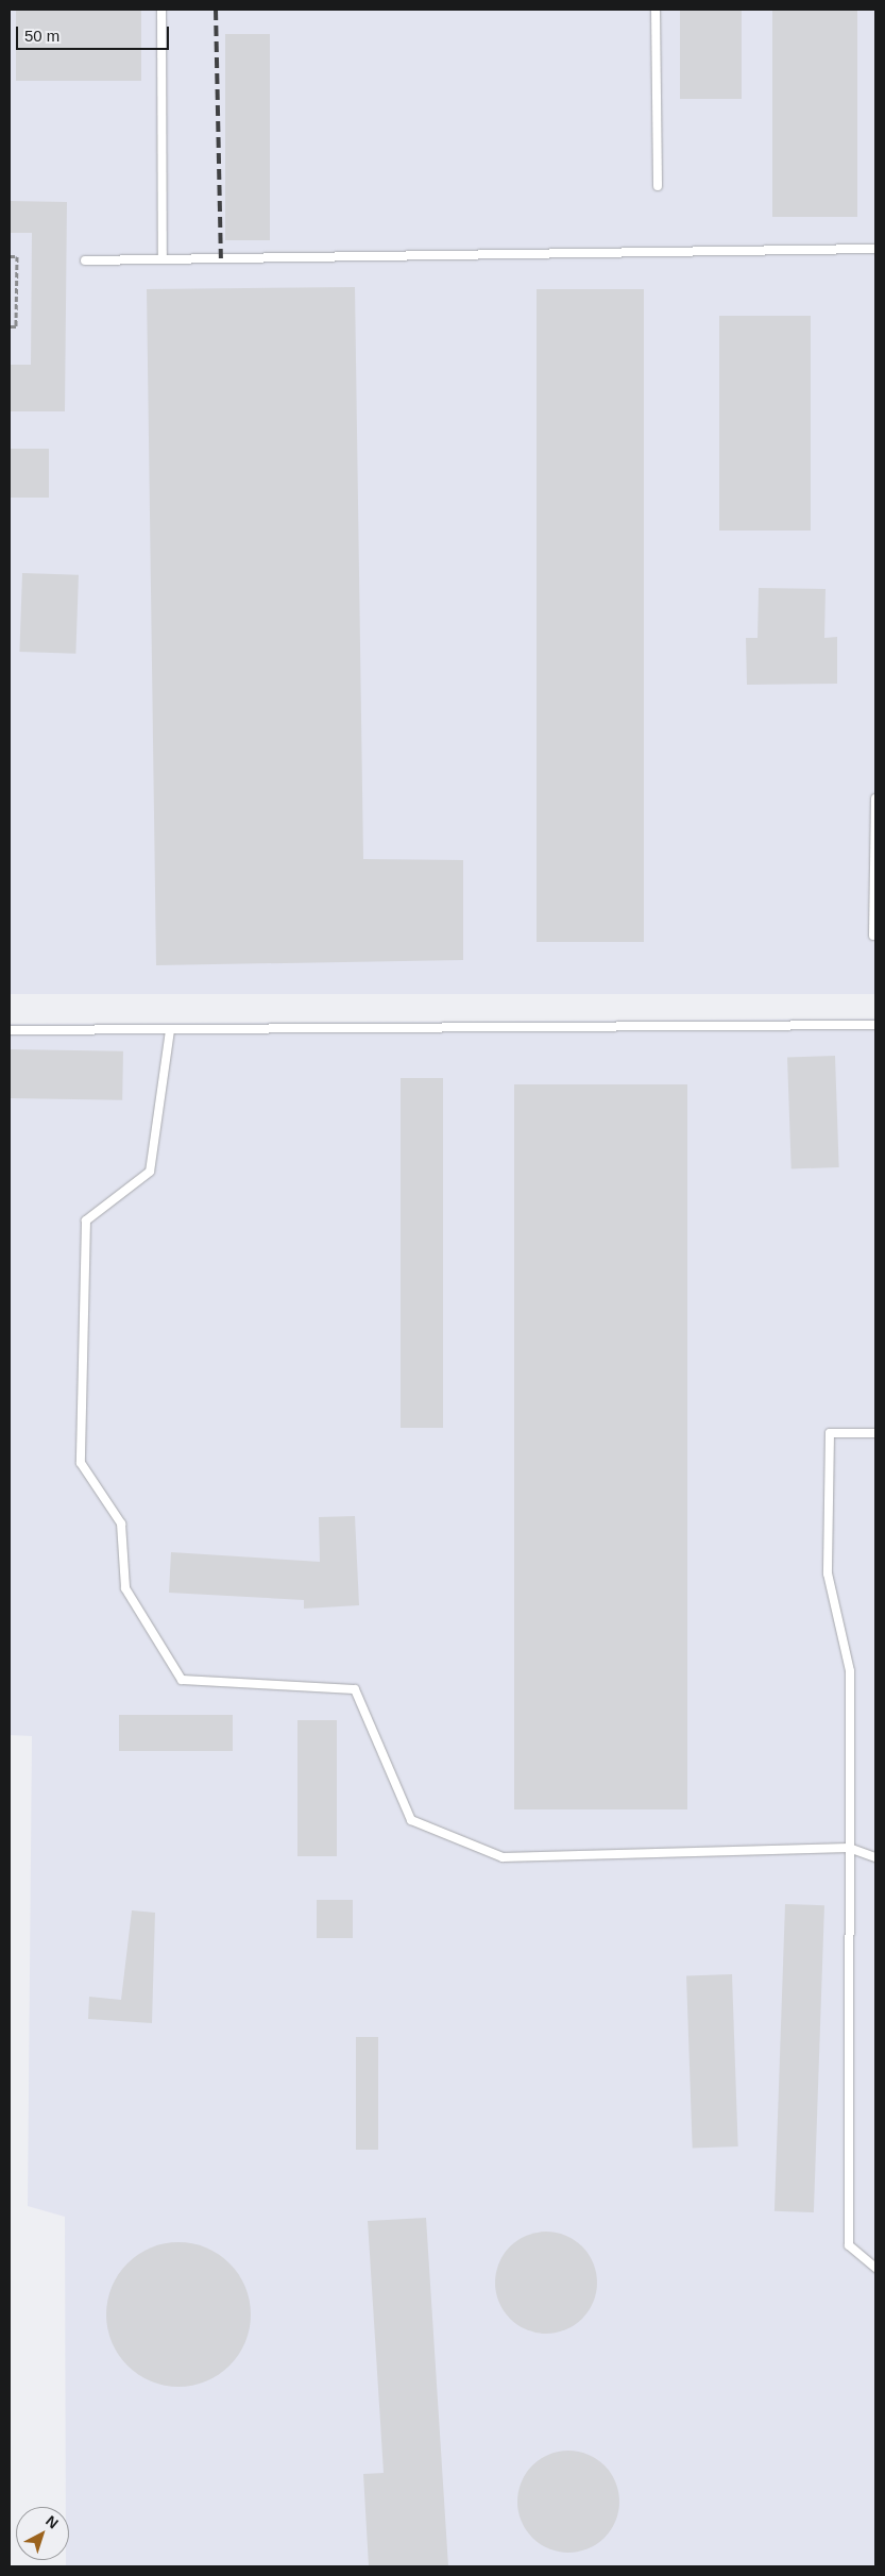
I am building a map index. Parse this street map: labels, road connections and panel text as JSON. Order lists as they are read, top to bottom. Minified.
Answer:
{"scale_bar":"50 m","north":"top right"}
